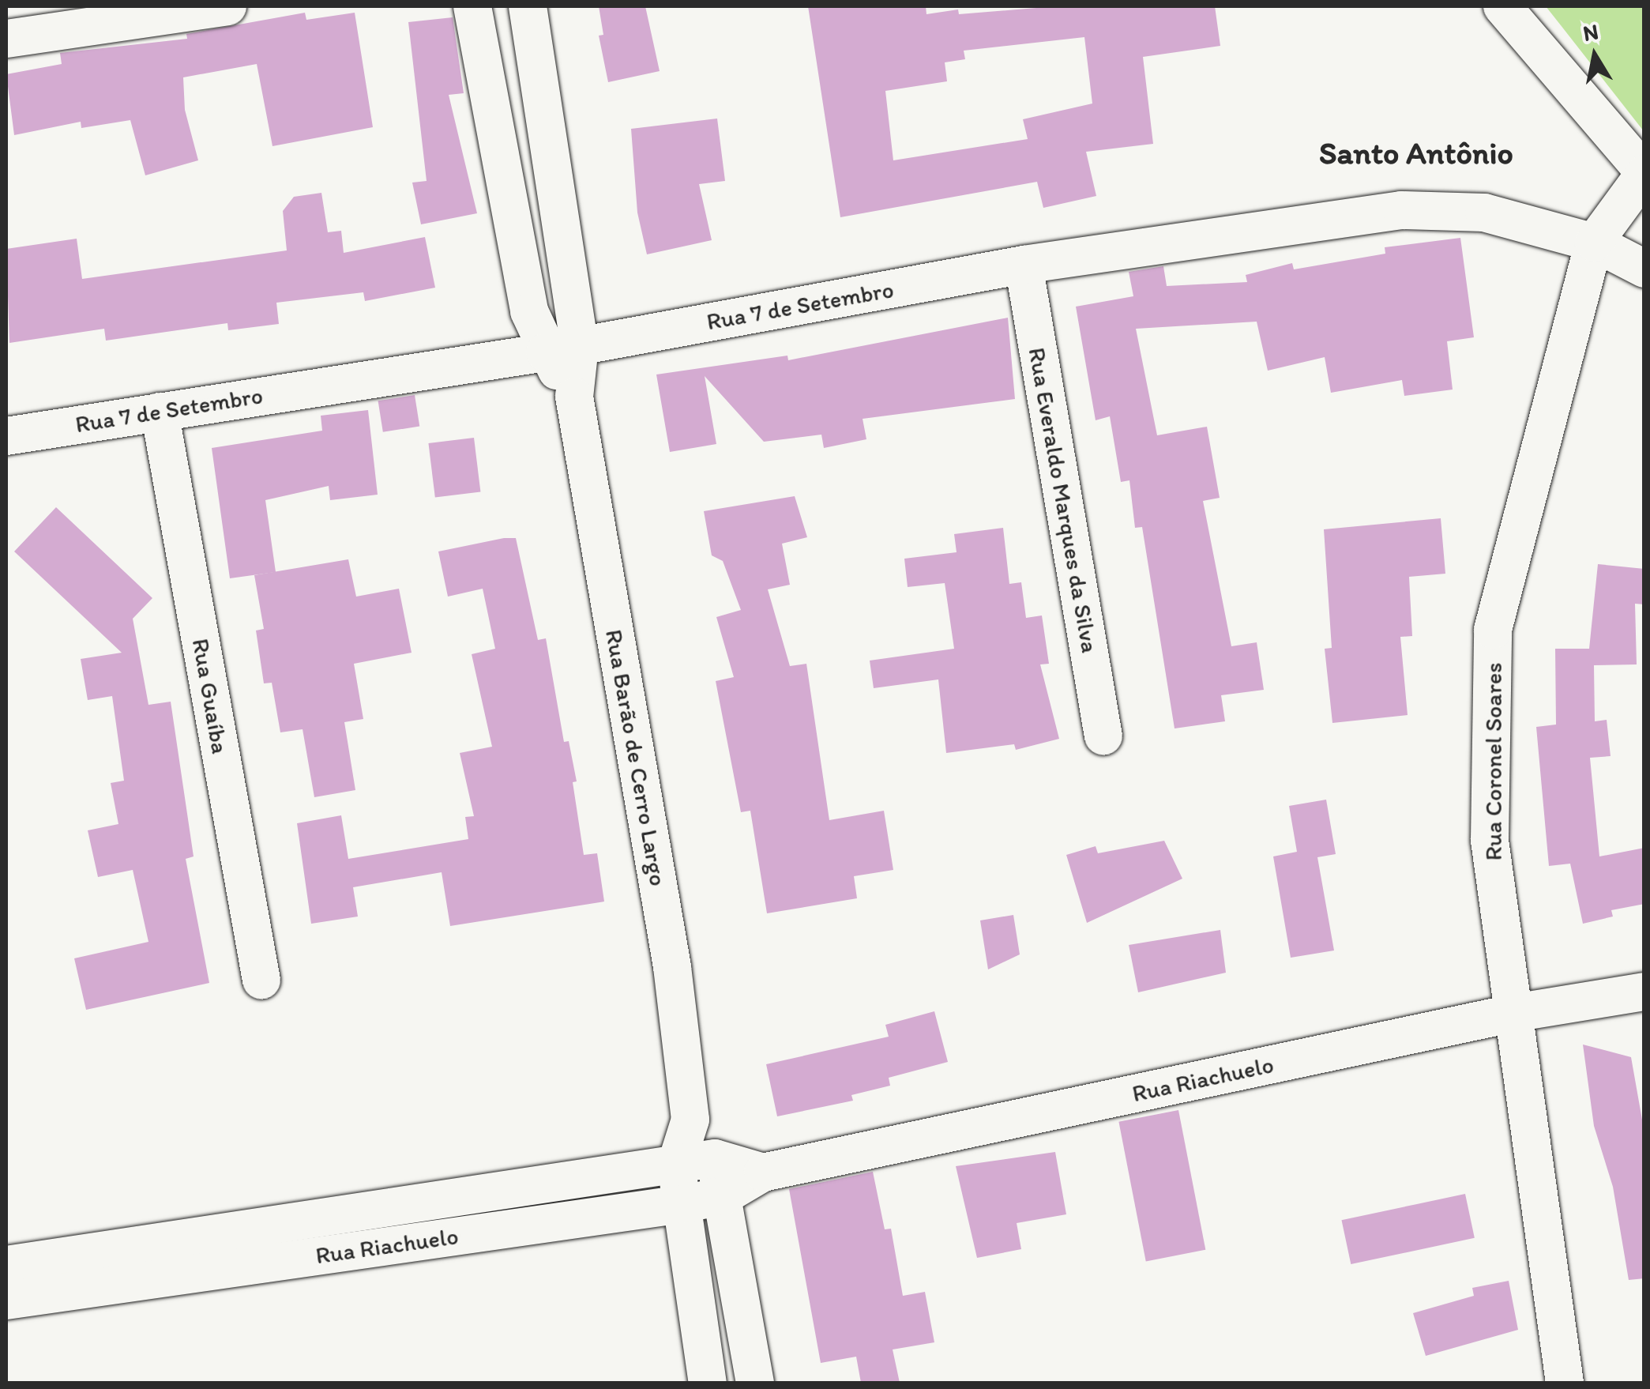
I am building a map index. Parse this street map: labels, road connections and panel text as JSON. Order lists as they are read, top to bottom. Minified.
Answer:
{"streets":{"street":["Rua 7 de Setembro","Rua Everaldo Marques da Silva","Rua Guaíba","Rua Barão de Cerro Largo","Rua Coronel Soares","Rua Riachuelo"]},"crossings":[["Rua 7 de Setembro","Rua Everaldo Marques da Silva"],["Rua 7 de Setembro","Rua Guaíba"],["Rua 7 de Setembro","Rua Barão de Cerro Largo"],["Rua 7 de Setembro","Rua Coronel Soares"],["Rua Barão de Cerro Largo","Rua Riachuelo"],["Rua Coronel Soares","Rua Riachuelo"]],"districts":["Santo Antônio"],"north":"top"}
